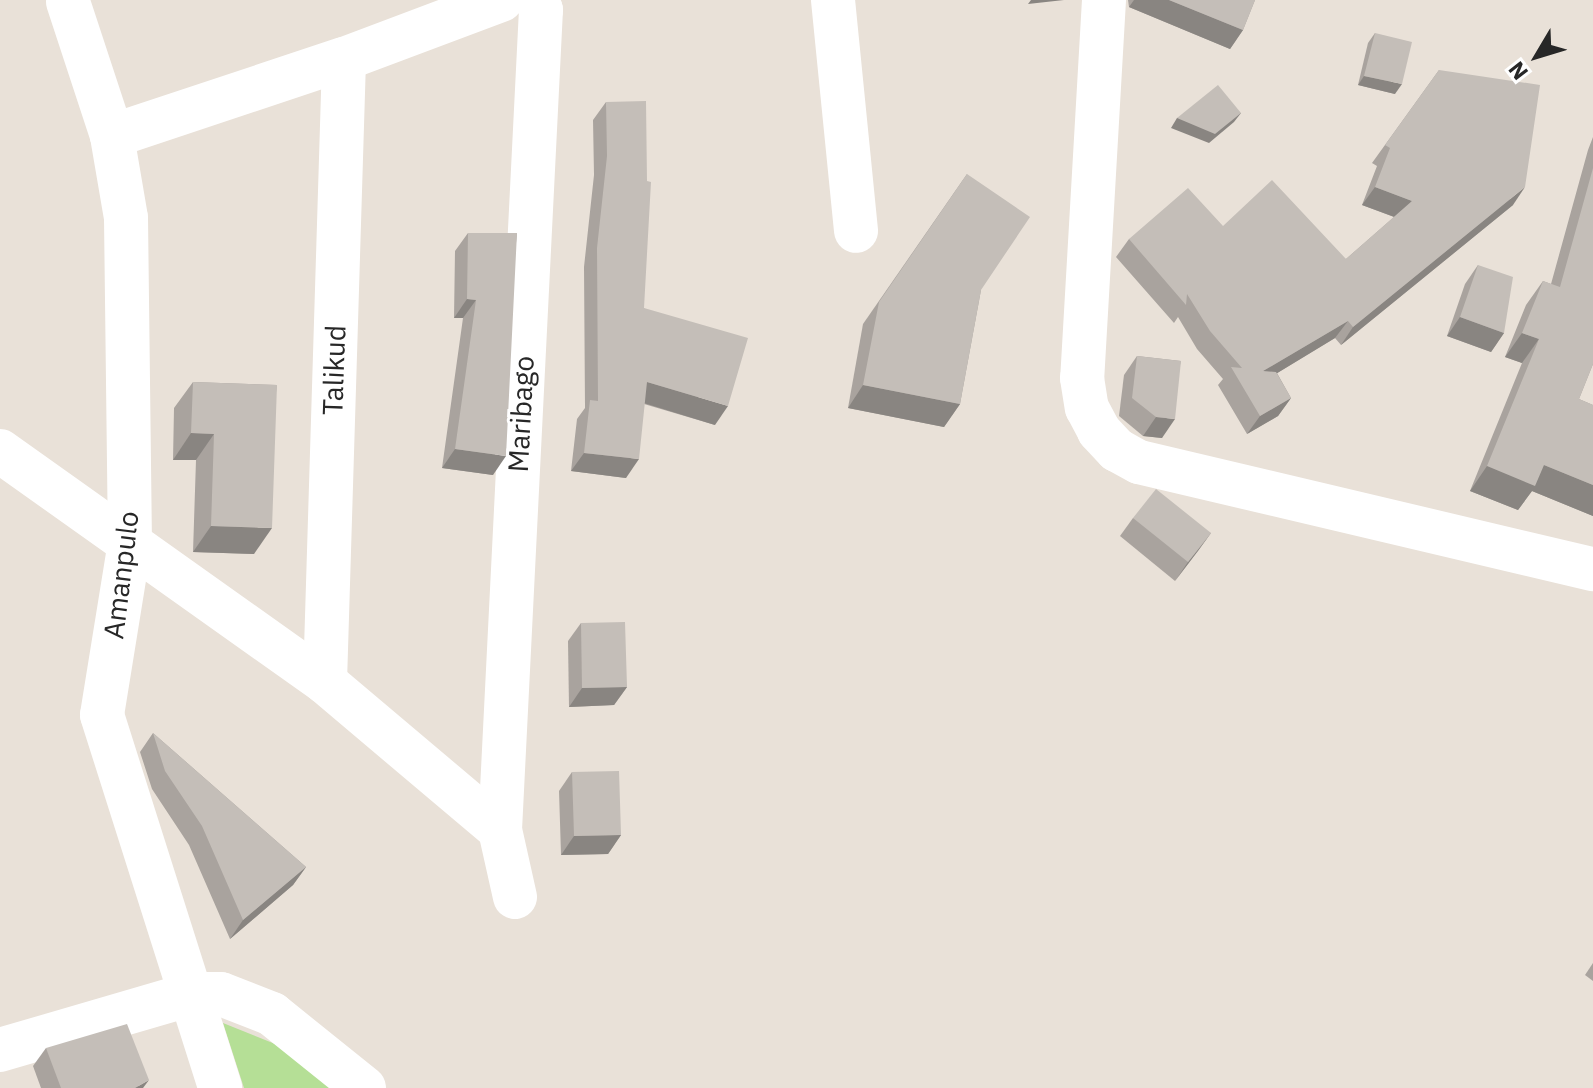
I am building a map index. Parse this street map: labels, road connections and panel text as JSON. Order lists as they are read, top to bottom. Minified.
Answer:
{"streets":{"street":["Talikud","Maribago","Amanpulo"]},"north":"bottom left"}
